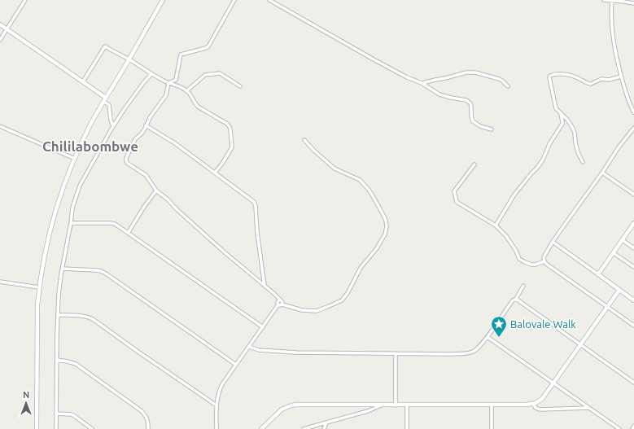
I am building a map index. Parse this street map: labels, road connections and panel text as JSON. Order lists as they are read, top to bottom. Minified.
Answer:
{"districts":["Chililabombwe"],"places":{"place":["Balovale Walk"]},"north":"top"}
